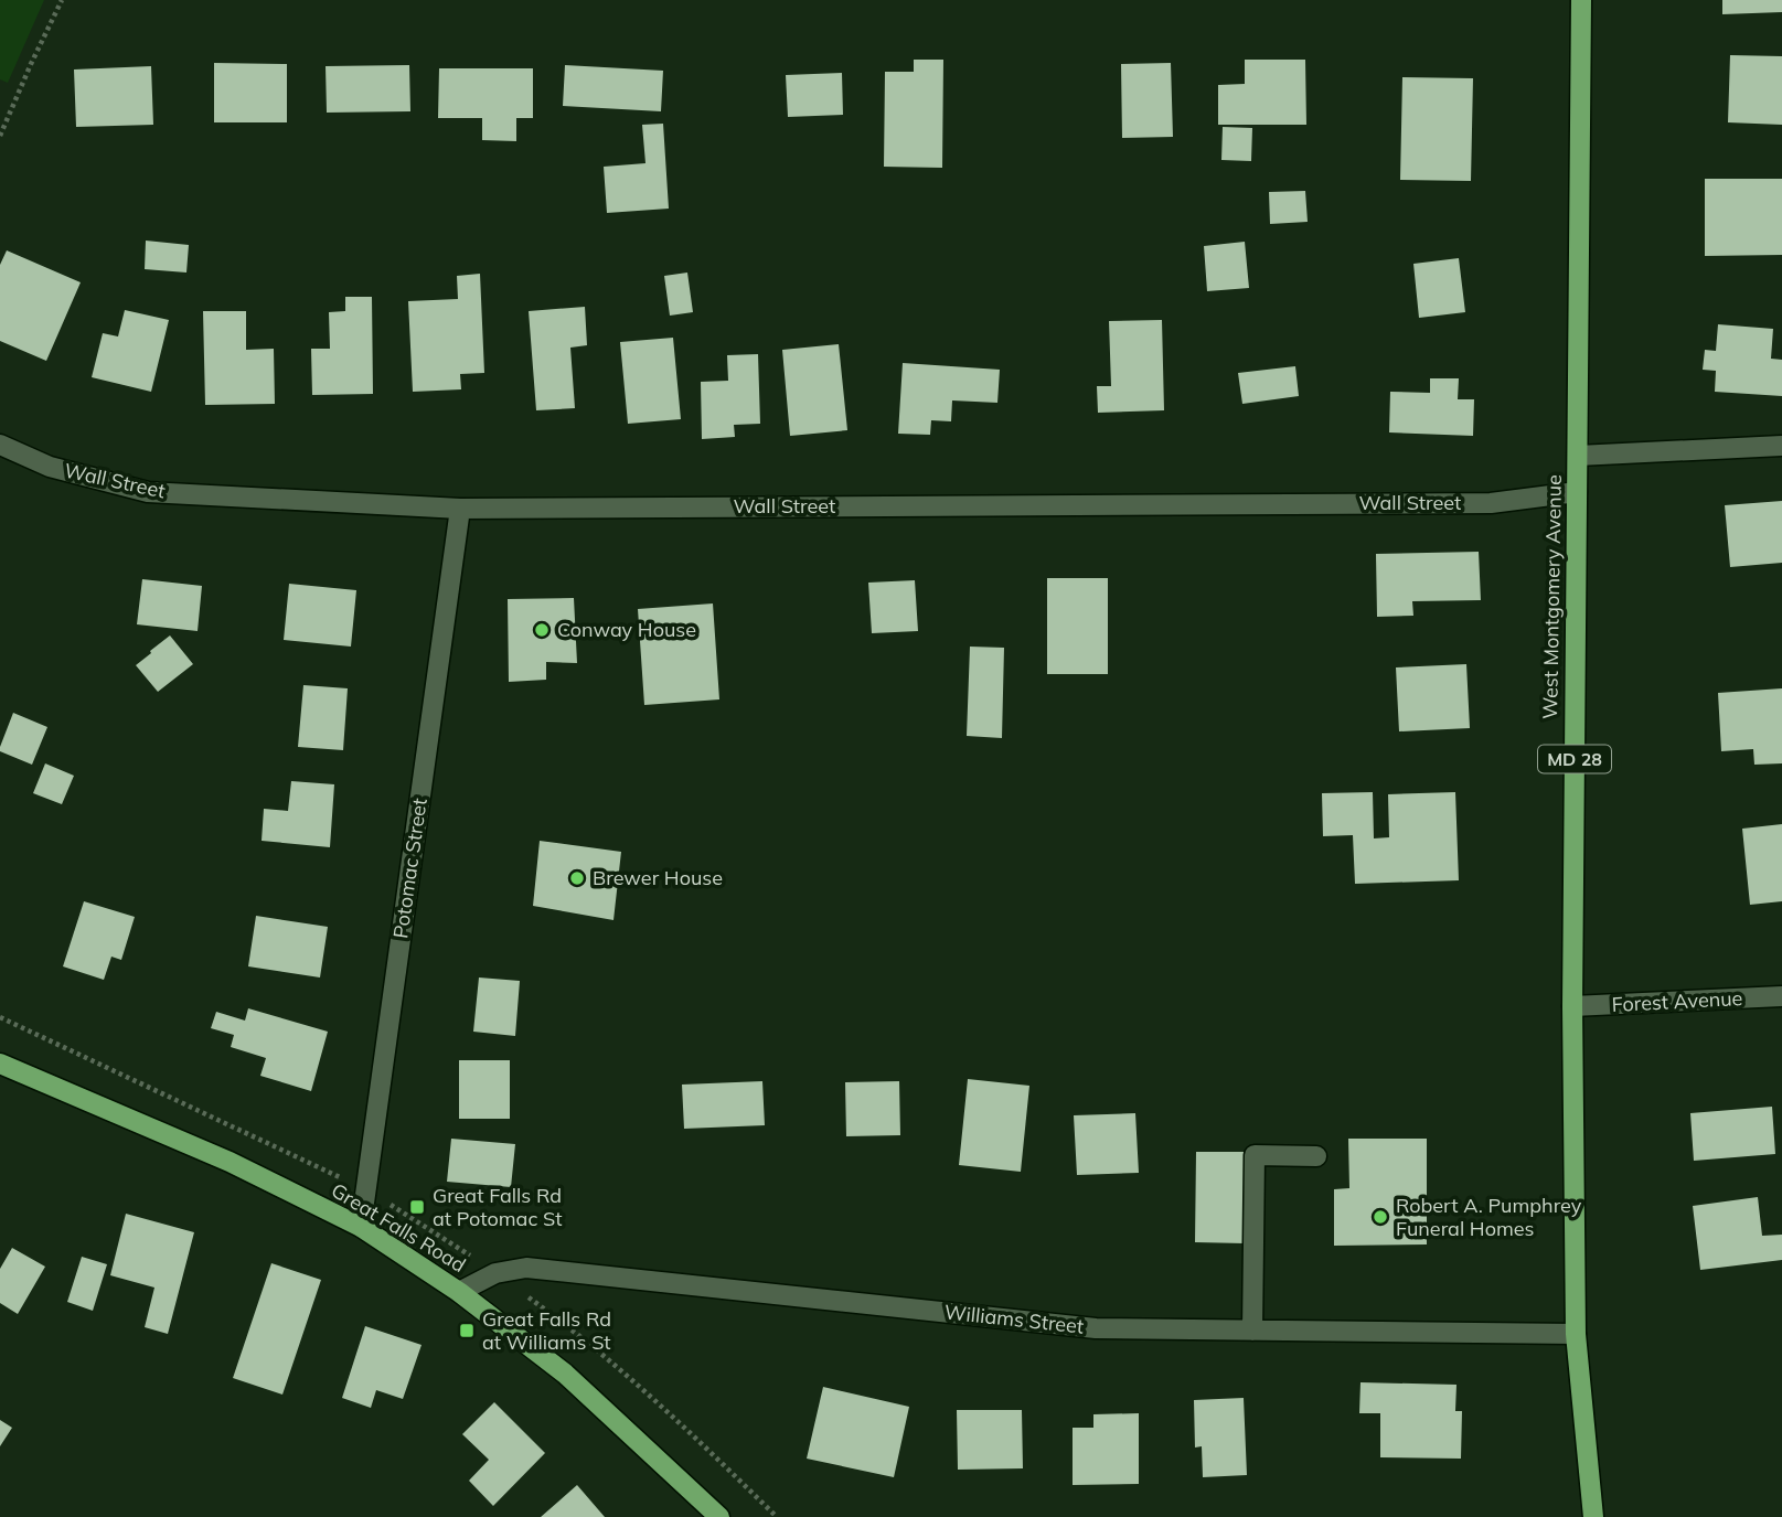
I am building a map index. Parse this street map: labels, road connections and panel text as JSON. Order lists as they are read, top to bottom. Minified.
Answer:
{"streets":{"main road":["West Montgomery Avenue","MD 28","Great Falls Road"],"street":["Wall Street","Potomac Street","Forest Avenue","Williams Street"]},"crossings":[["Wall Street","West Montgomery Avenue"],["Wall Street","Potomac Street"],["West Montgomery Avenue","Forest Avenue"],["West Montgomery Avenue","Williams Street"],["Potomac Street","Great Falls Road"],["Great Falls Road","Williams Street"]],"places":{"other":["Conway House","Brewer House","Robert A. Pumphrey Funeral Homes"],"transit":["Great Falls Rd at Potomac St","Great Falls Rd at Williams St"]}}
